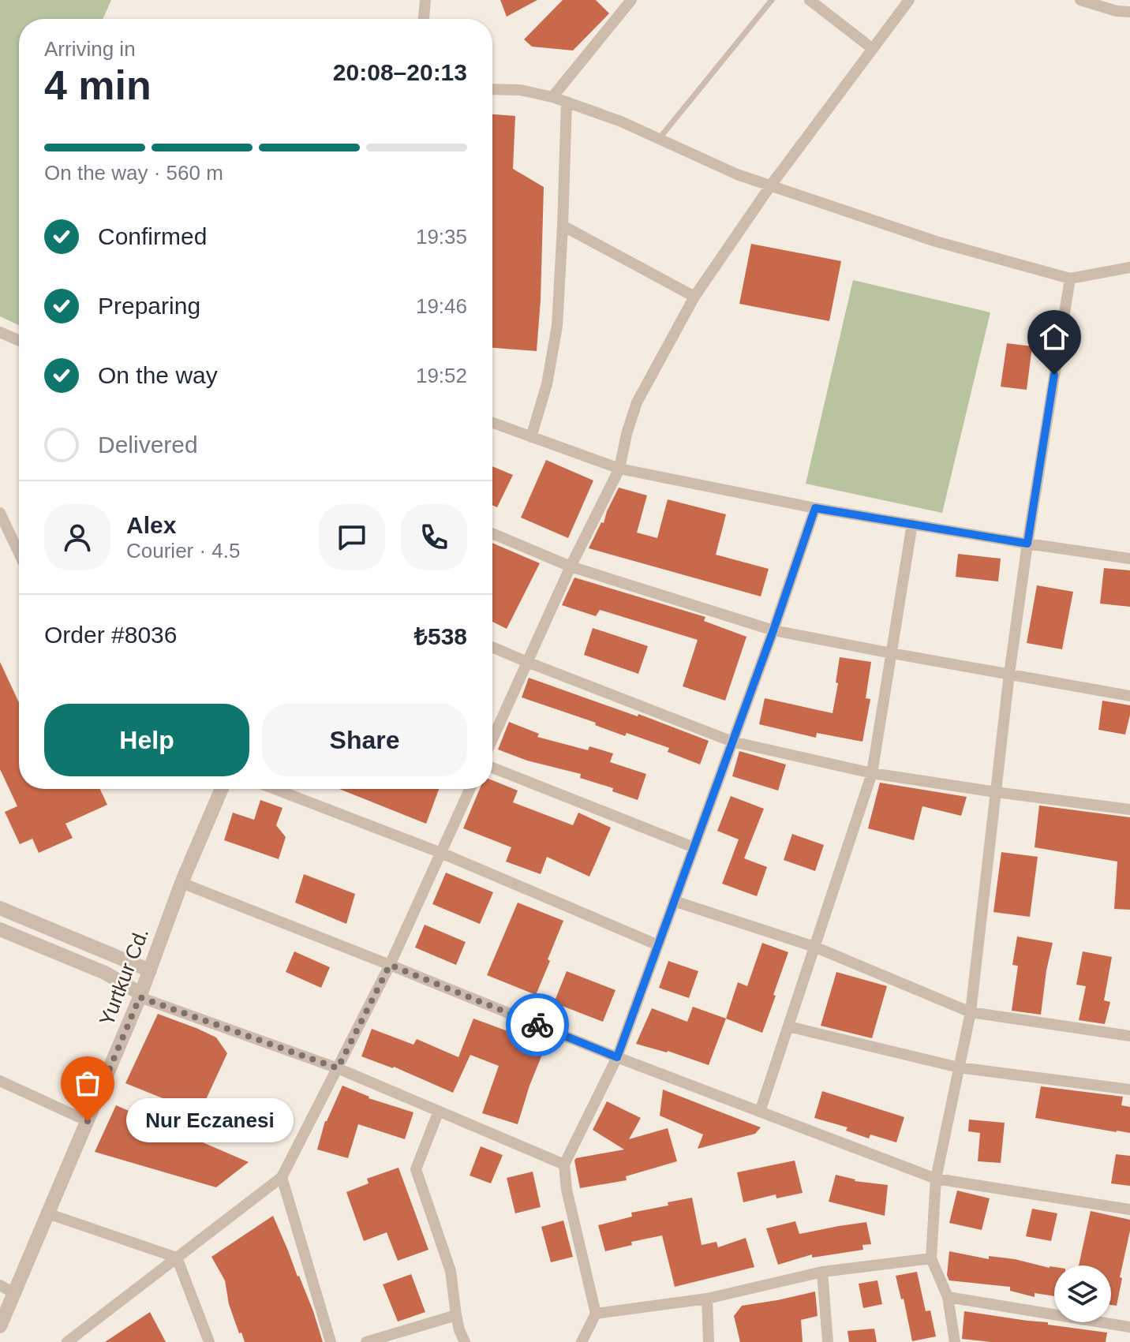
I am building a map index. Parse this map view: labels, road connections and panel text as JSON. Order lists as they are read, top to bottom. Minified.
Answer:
{"streets":{"street":["Yurtkur Cd."]},"places":["Nur Eczanesi"],"page":{"heading":["4 min","Arriving in","20:08–20:13"],"panel":["Alex","Courier · 4.5","Order #8036","₺538"],"bar":"On the way · 560 m","list":[["Confirmed","19:35"],["Preparing","19:46"],["On the way","19:52"],"Delivered"],"buttons":["Help","Share"],"bubble":"Nur Eczanesi"}}
